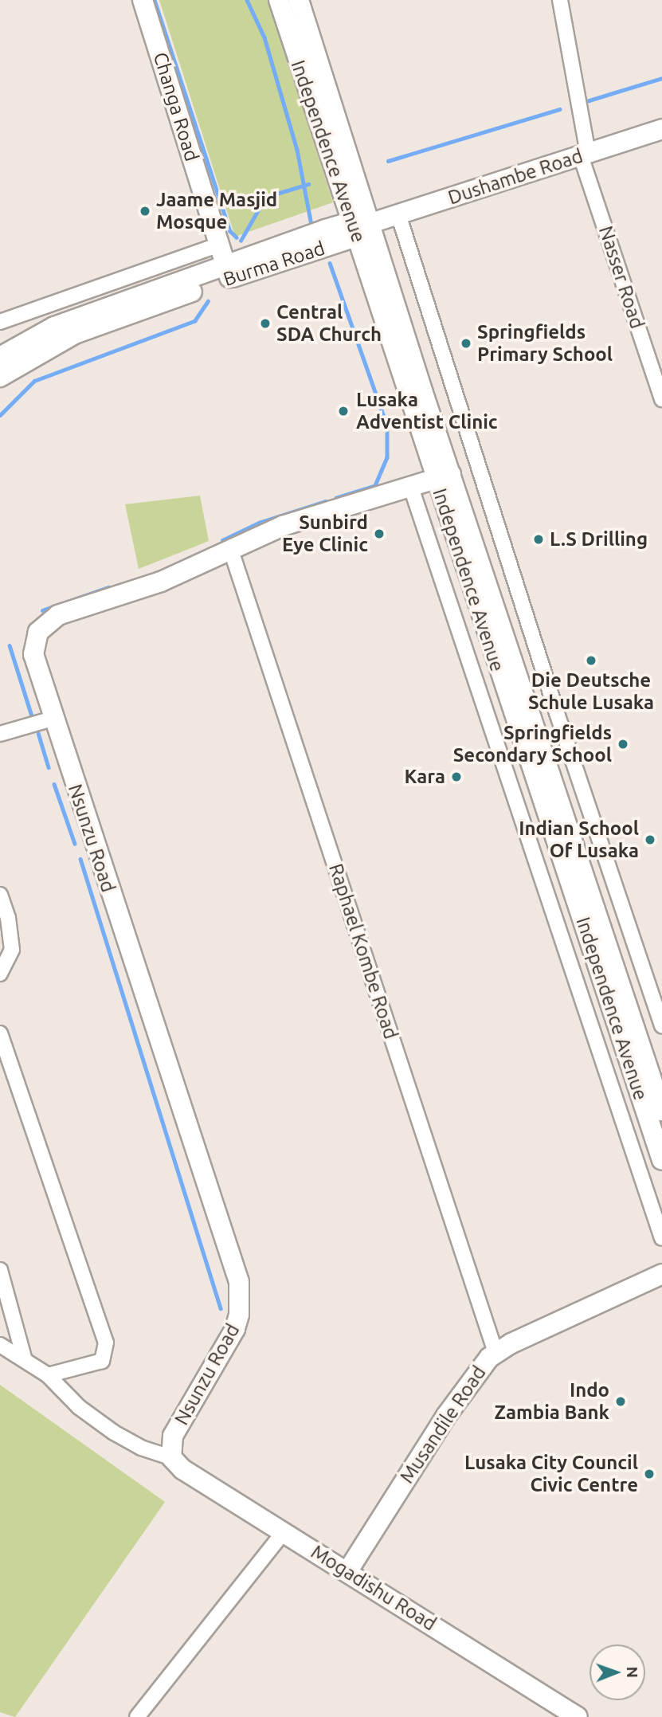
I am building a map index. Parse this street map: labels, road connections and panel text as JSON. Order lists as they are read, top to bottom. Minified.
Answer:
{"streets":{"street":["Changa Road","Independence Avenue","Dushambe Road","Burma Road","Nasser Road","Nsunzu Road","Raphael Kombe Road","Musandile Road","Mogadishu Road"]},"crossings":[["Changa Road","Burma Road"],["Independence Avenue","Dushambe Road"],["Independence Avenue","Burma Road"],["Independence Avenue","Nsunzu Road"],["Dushambe Road","Burma Road"],["Dushambe Road","Nasser Road"],["Nsunzu Road","Raphael Kombe Road"],["Nsunzu Road","Mogadishu Road"],["Raphael Kombe Road","Musandile Road"],["Musandile Road","Mogadishu Road"]],"places":["Jaame Masjid Mosque","Central SDA Church","Springfields Primary School","Lusaka Adventist Clinic","Sunbird Eye Clinic","L.S Drilling","Die Deutsche Schule Lusaka","Springfields Secondary School","Kara","Indian School Of Lusaka","Indo Zambia Bank","Lusaka City Council Civic Centre"],"north":"right"}
